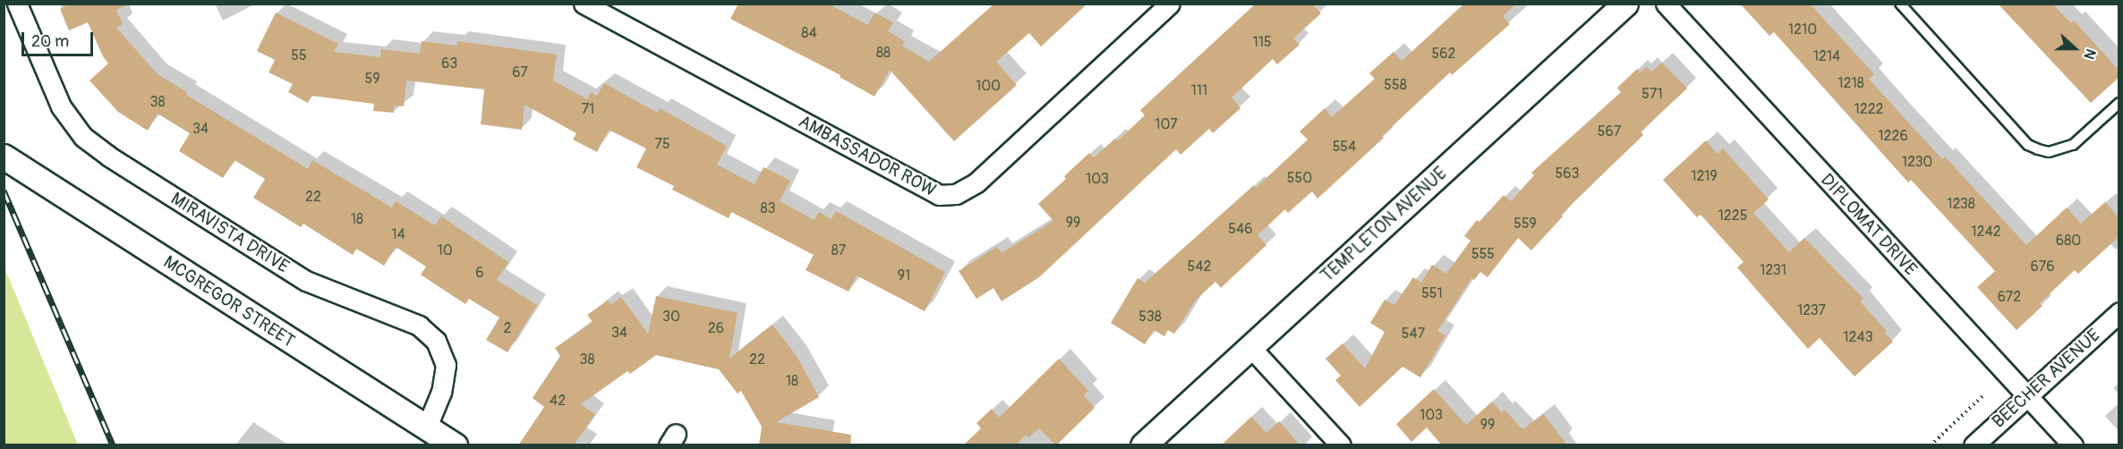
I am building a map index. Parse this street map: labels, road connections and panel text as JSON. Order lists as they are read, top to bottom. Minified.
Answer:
{"streets":{"street":["AMBASSADOR ROW","TEMPLETON AVENUE","DIPLOMAT DRIVE","MIRAVISTA DRIVE","MCGREGOR STREET","BEECHER AVENUE"]},"crossings":[["DIPLOMAT DRIVE","BEECHER AVENUE"],["MIRAVISTA DRIVE","MCGREGOR STREET"]],"house_numbers":["1210","84","115","88","562","55","1214","63","67","59","1218","558","100","111","571","38","71","1222","107","34","567","1226","75","554","1230","563","1219","550","103","22","1238","83","1225","18","99","559","546","1242","14","680","10","87","555","542","676","1231","6","91","551","672","1237","30","538","2","26","34","547","1243","38","22","18","42","103","99"],"scale_bar":"20 m","north":"right"}
